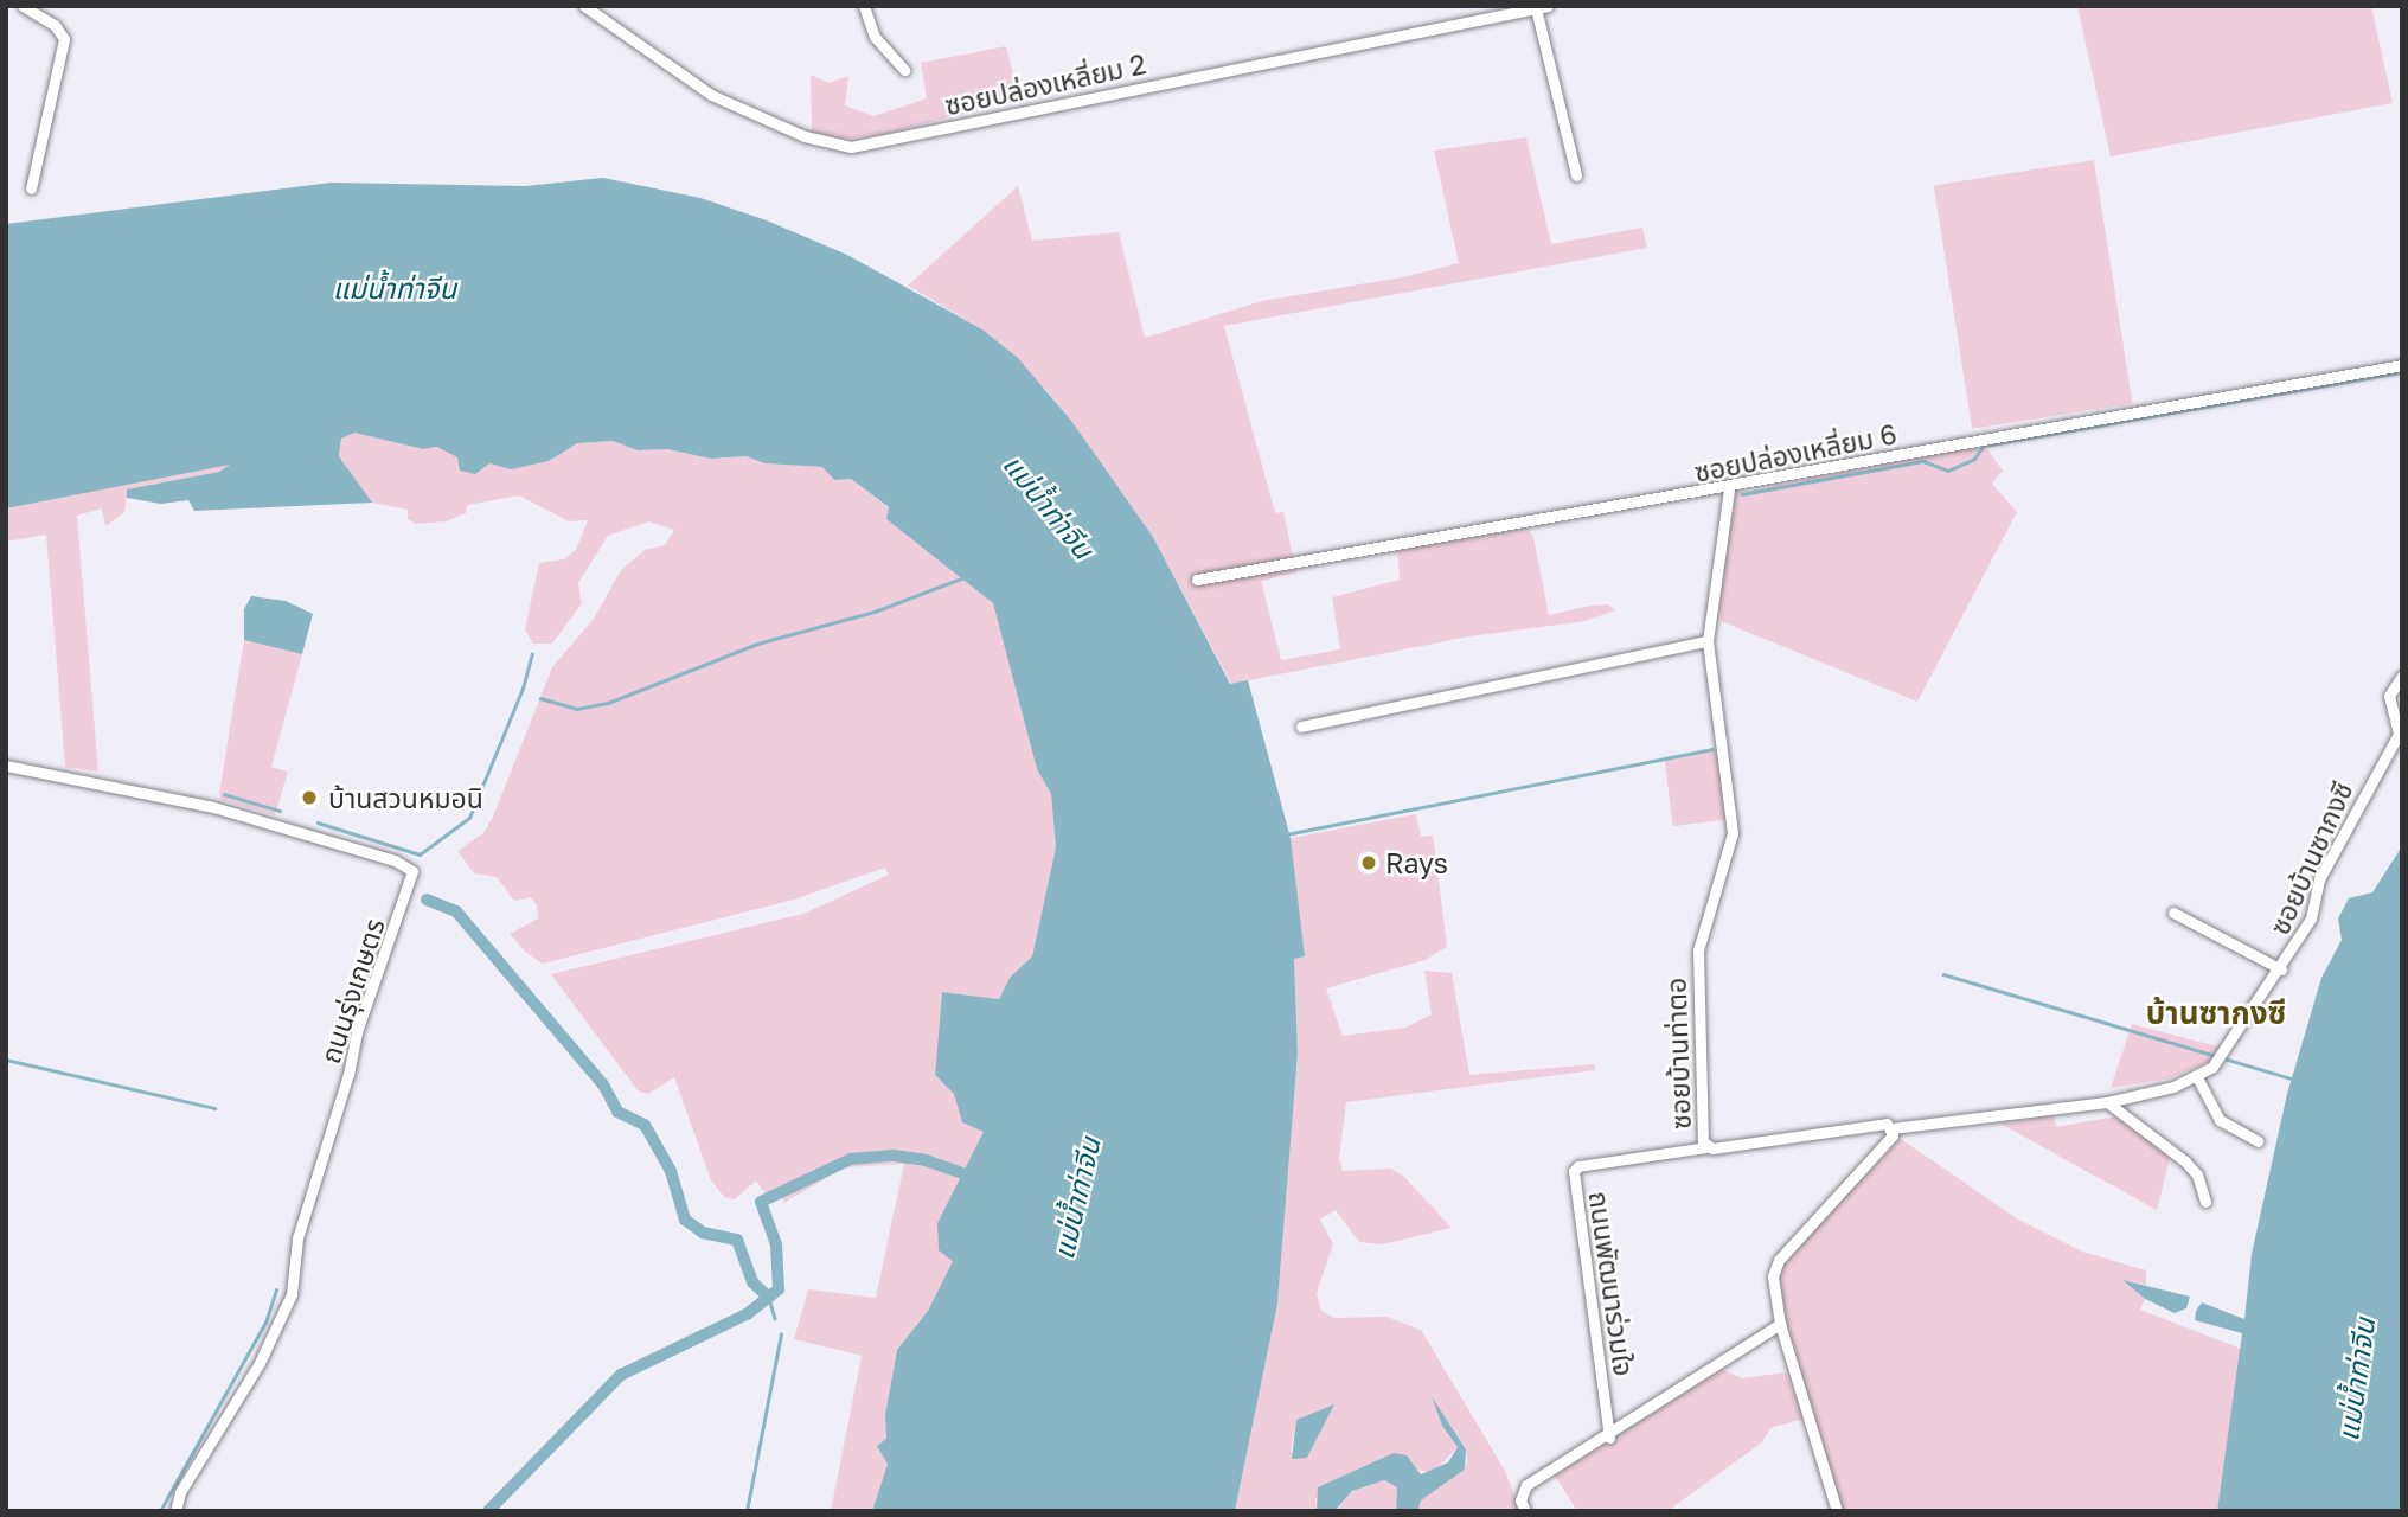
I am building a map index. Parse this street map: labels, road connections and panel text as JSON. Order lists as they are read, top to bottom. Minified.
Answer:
{"streets":{"street":["ซอยปล่องเหลี่ยม 2","ซอยปล่องเหลี่ยม 6","ซอยบ้านซากงซี","ถนนรุ่งเกษตร","ซอยบ้านท่าตอ","ถนนพัฒนาร่วมใจ"]},"crossings":[["ซอยปล่องเหลี่ยม 6","ซอยบ้านท่าตอ"],["ซอยบ้านซากงซี","ซอยบ้านท่าตอ"],["ซอยบ้านท่าตอ","ถนนพัฒนาร่วมใจ"]],"districts":["บ้านซากงซี"],"water":["แม่น้ำท่าจีน"],"places":["บ้านสวนหมอนิ","Rays"]}
